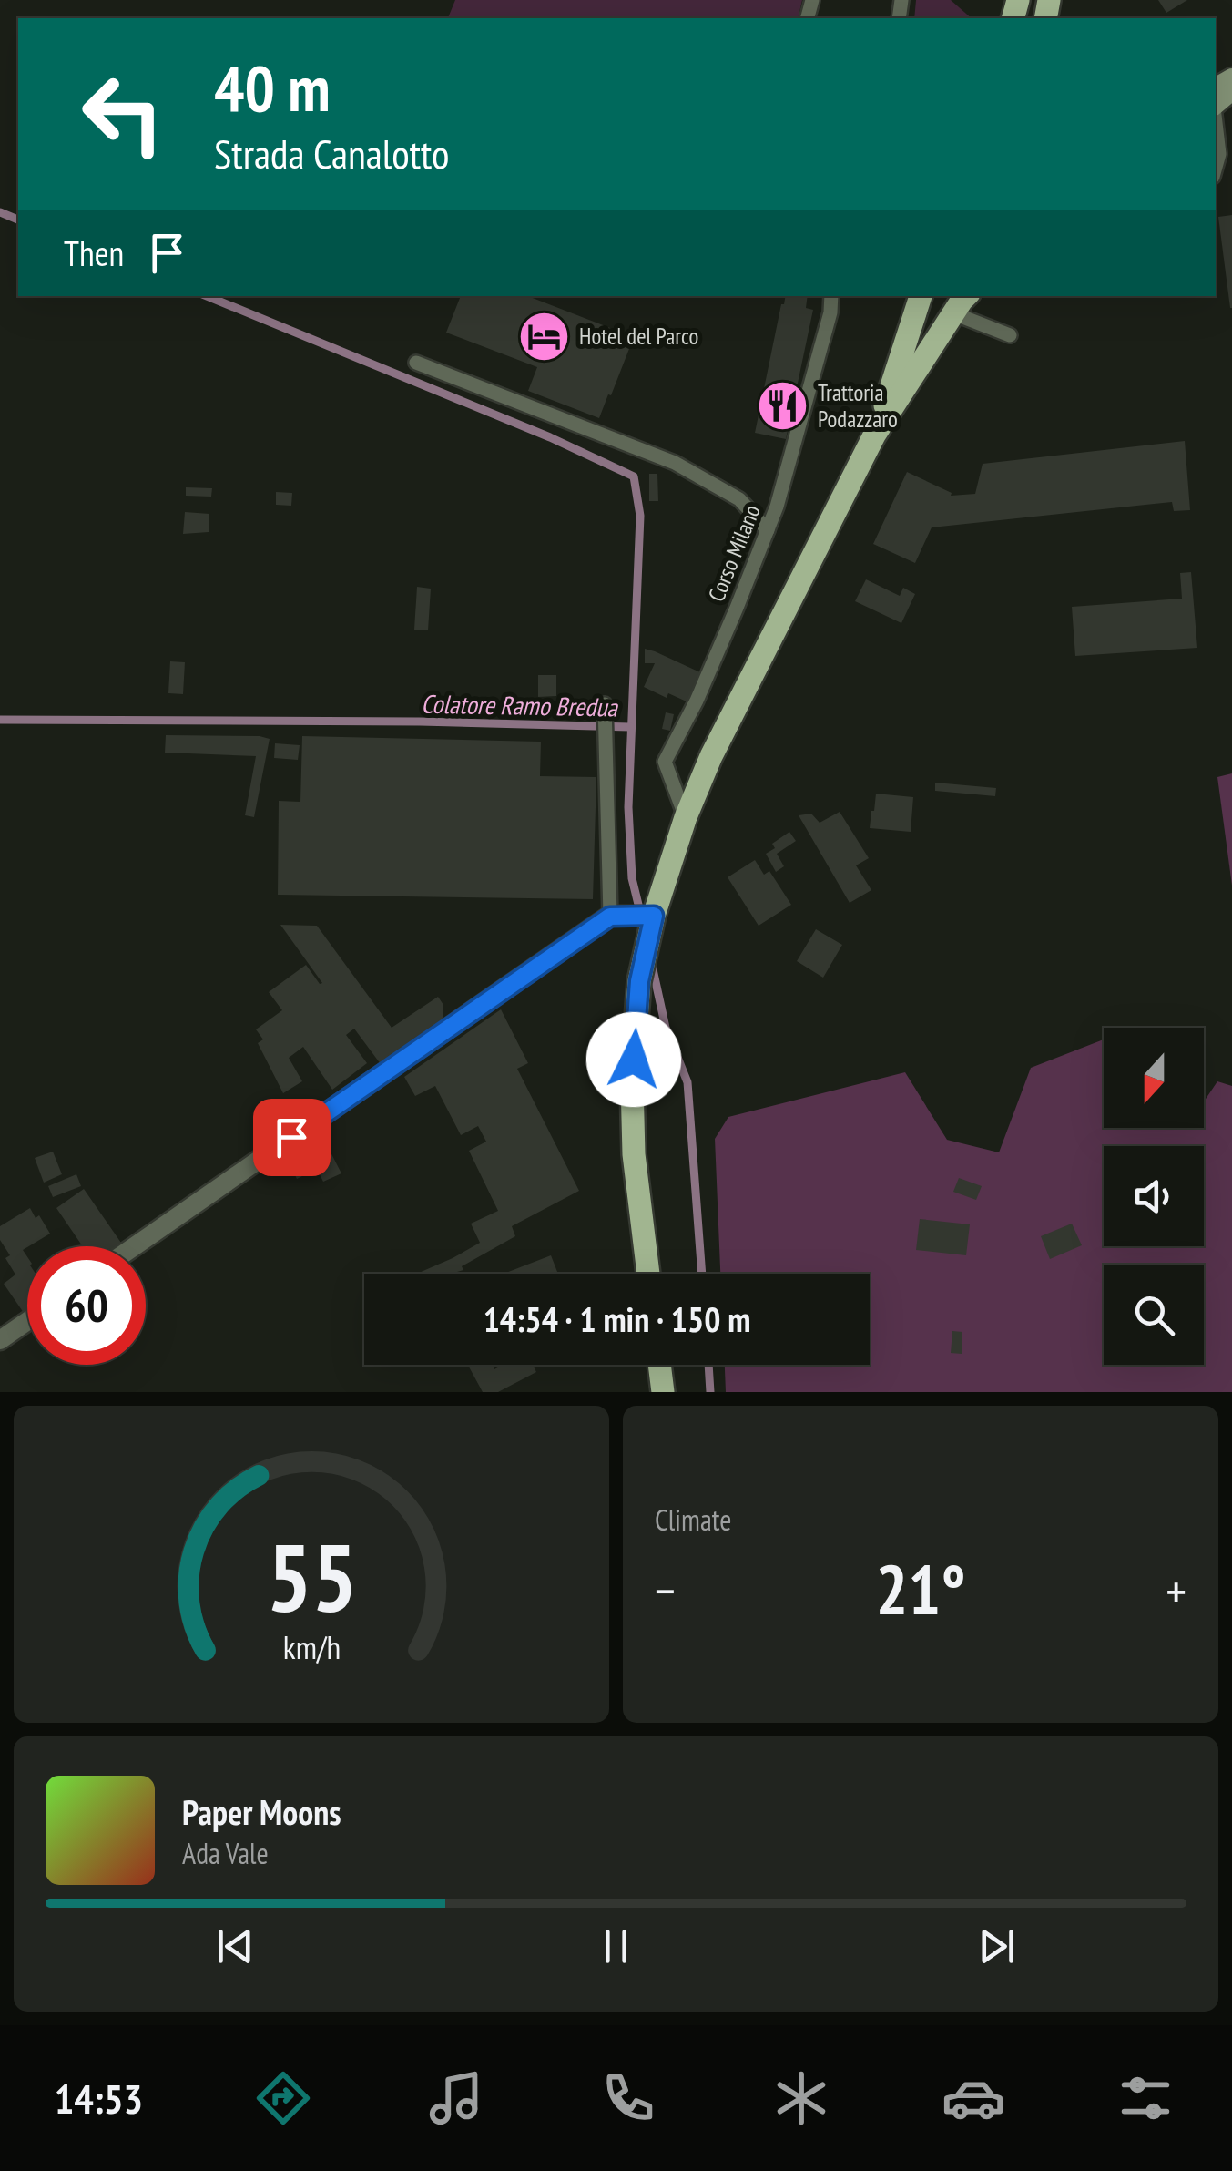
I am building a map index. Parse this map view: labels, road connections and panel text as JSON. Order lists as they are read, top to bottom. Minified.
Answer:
{"streets":{"lane":["Corso Milano"]},"water":["Colatore Ramo Bredua"],"places":{"hotel":["Hotel del Parco"],"restaurant":["Trattoria Podazzaro"]},"north":"bottom","page":{"turn":["40 m","Strada Canalotto"],"then":"Then","limit":"60","trip":"14:54 · 1 min · 150 m","tile":"Climate","heat":["−","21°","+"],"song":["Paper Moons","Ada Vale"],"tabs":"14:53","gauge":["55","km/h"]}}
